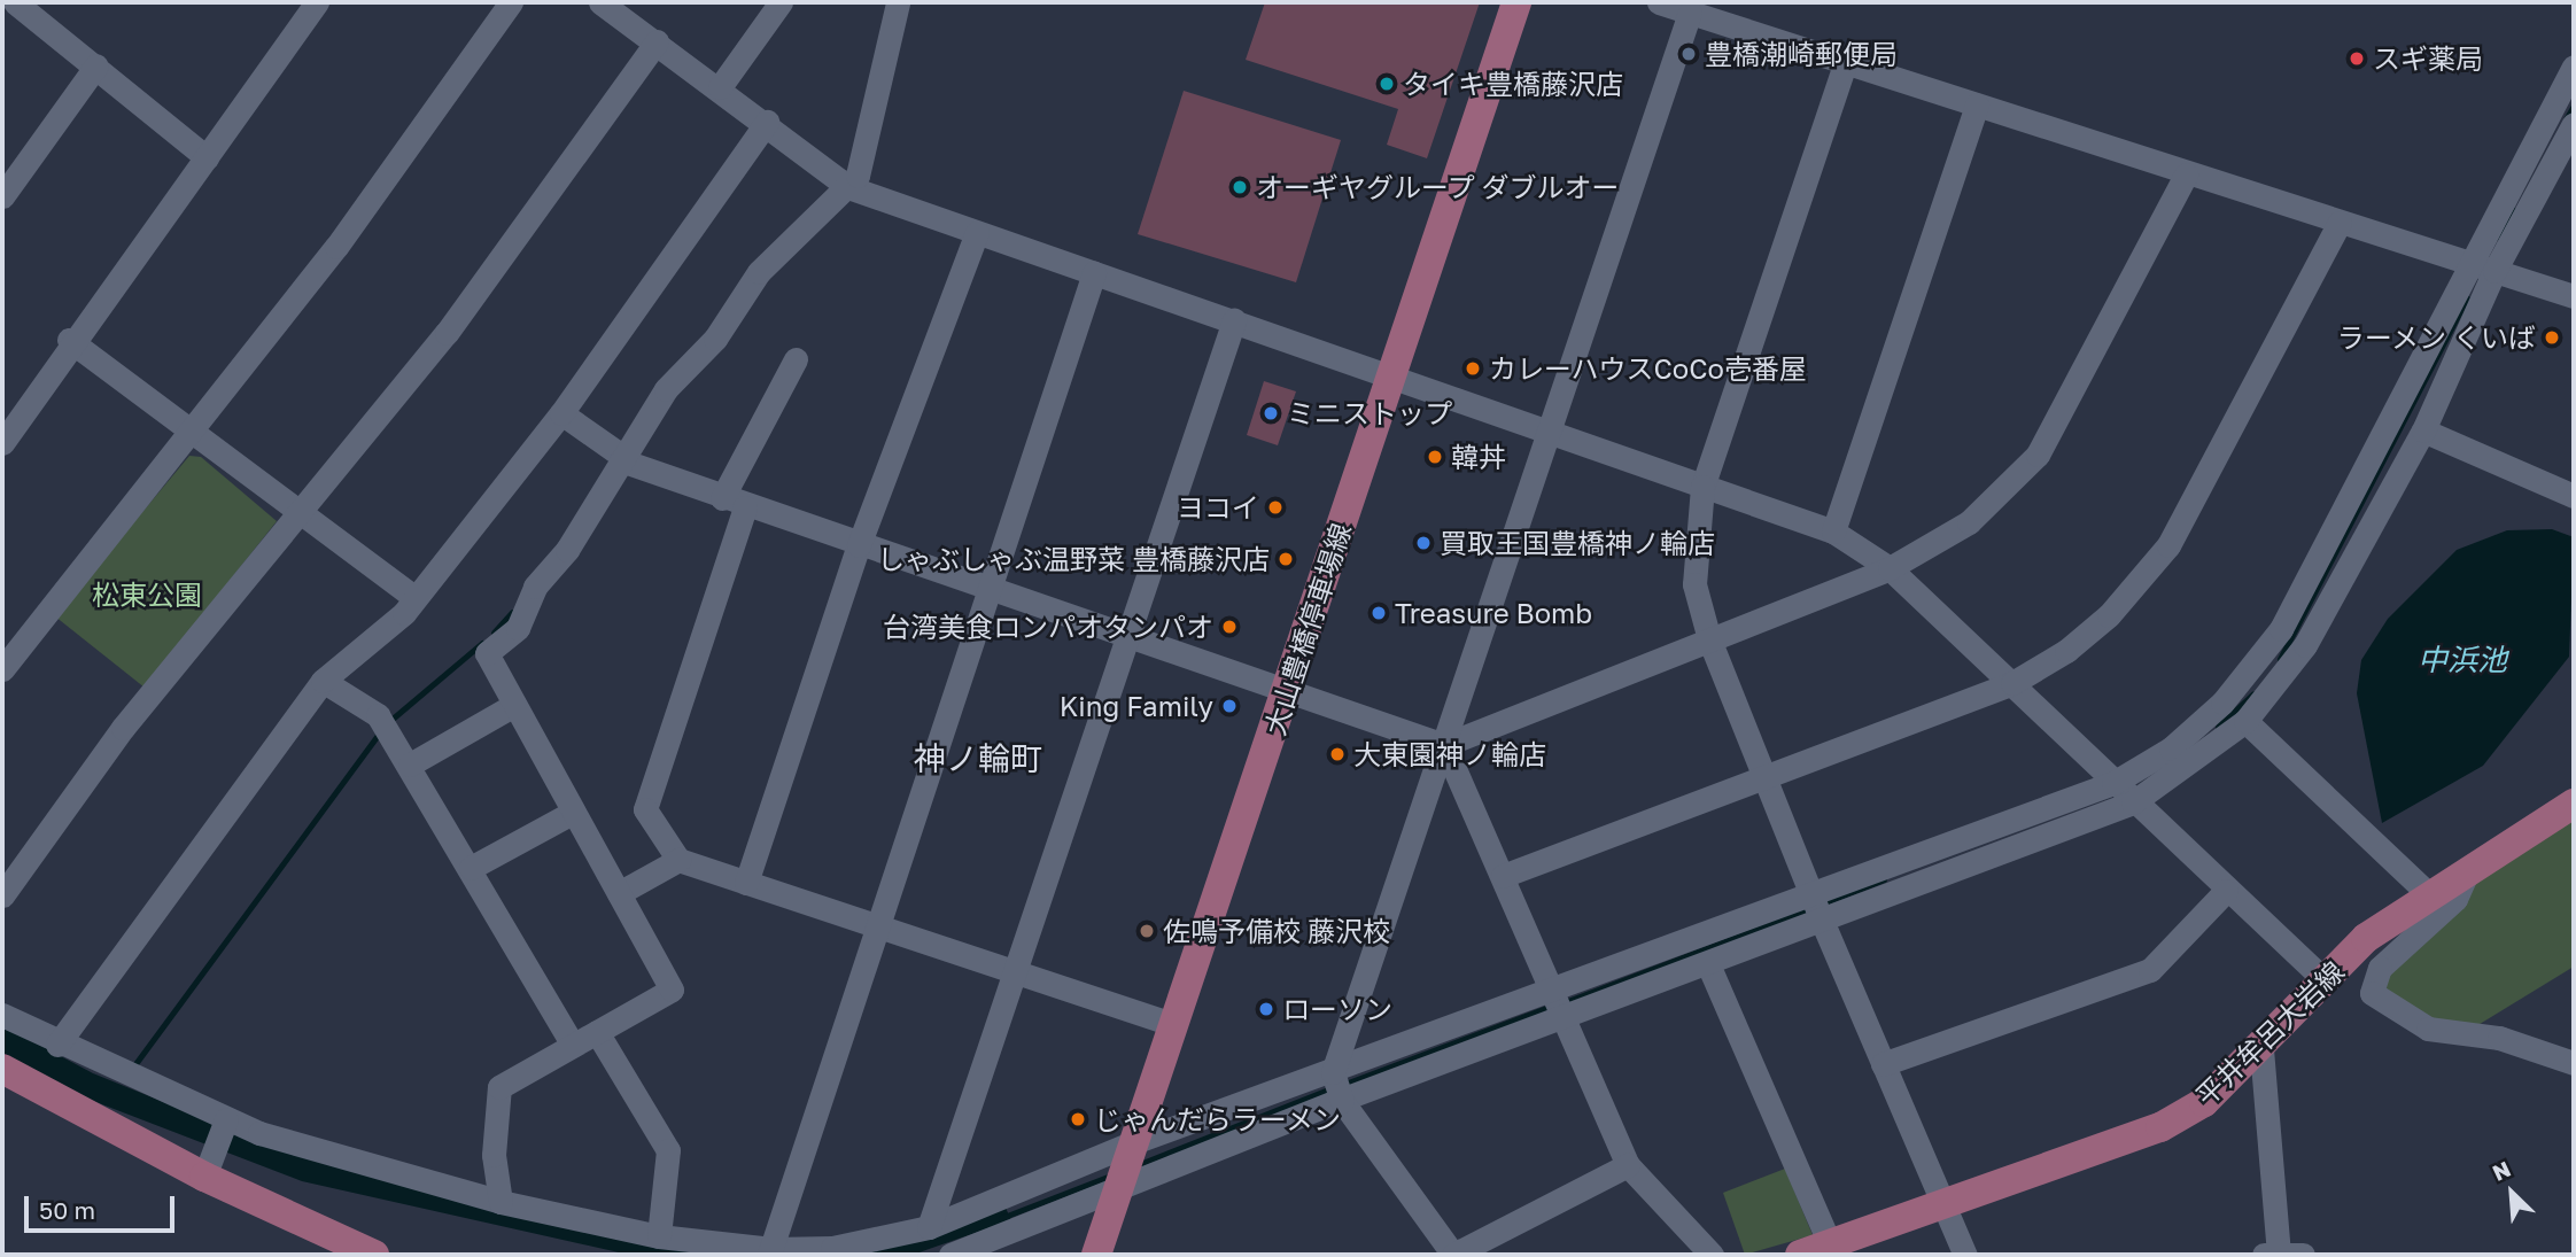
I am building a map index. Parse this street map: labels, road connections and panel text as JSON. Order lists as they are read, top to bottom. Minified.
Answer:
{"streets":{"main road":["大山豊橋停車場線","平井牟呂大岩線"]},"districts":["神ノ輪町"],"water":["中浜池"],"parks":["松東公園"],"places":["豊橋潮崎郵便局","スギ薬局","タイキ豊橋藤沢店","オーギヤグループ ダブルオー","ラーメン くいば","カレーハウスCoCo壱番屋","ミニストップ","韓丼","ヨコイ","買取王国豊橋神ノ輪店","しゃぶしゃぶ温野菜 豊橋藤沢店","Treasure Bomb","台湾美食ロンパオタンパオ","King Family","大東園神ノ輪店","佐鳴予備校 藤沢校","ローソン","じゃんだらラーメン"],"scale_bar":"50 m","north":"top left"}
